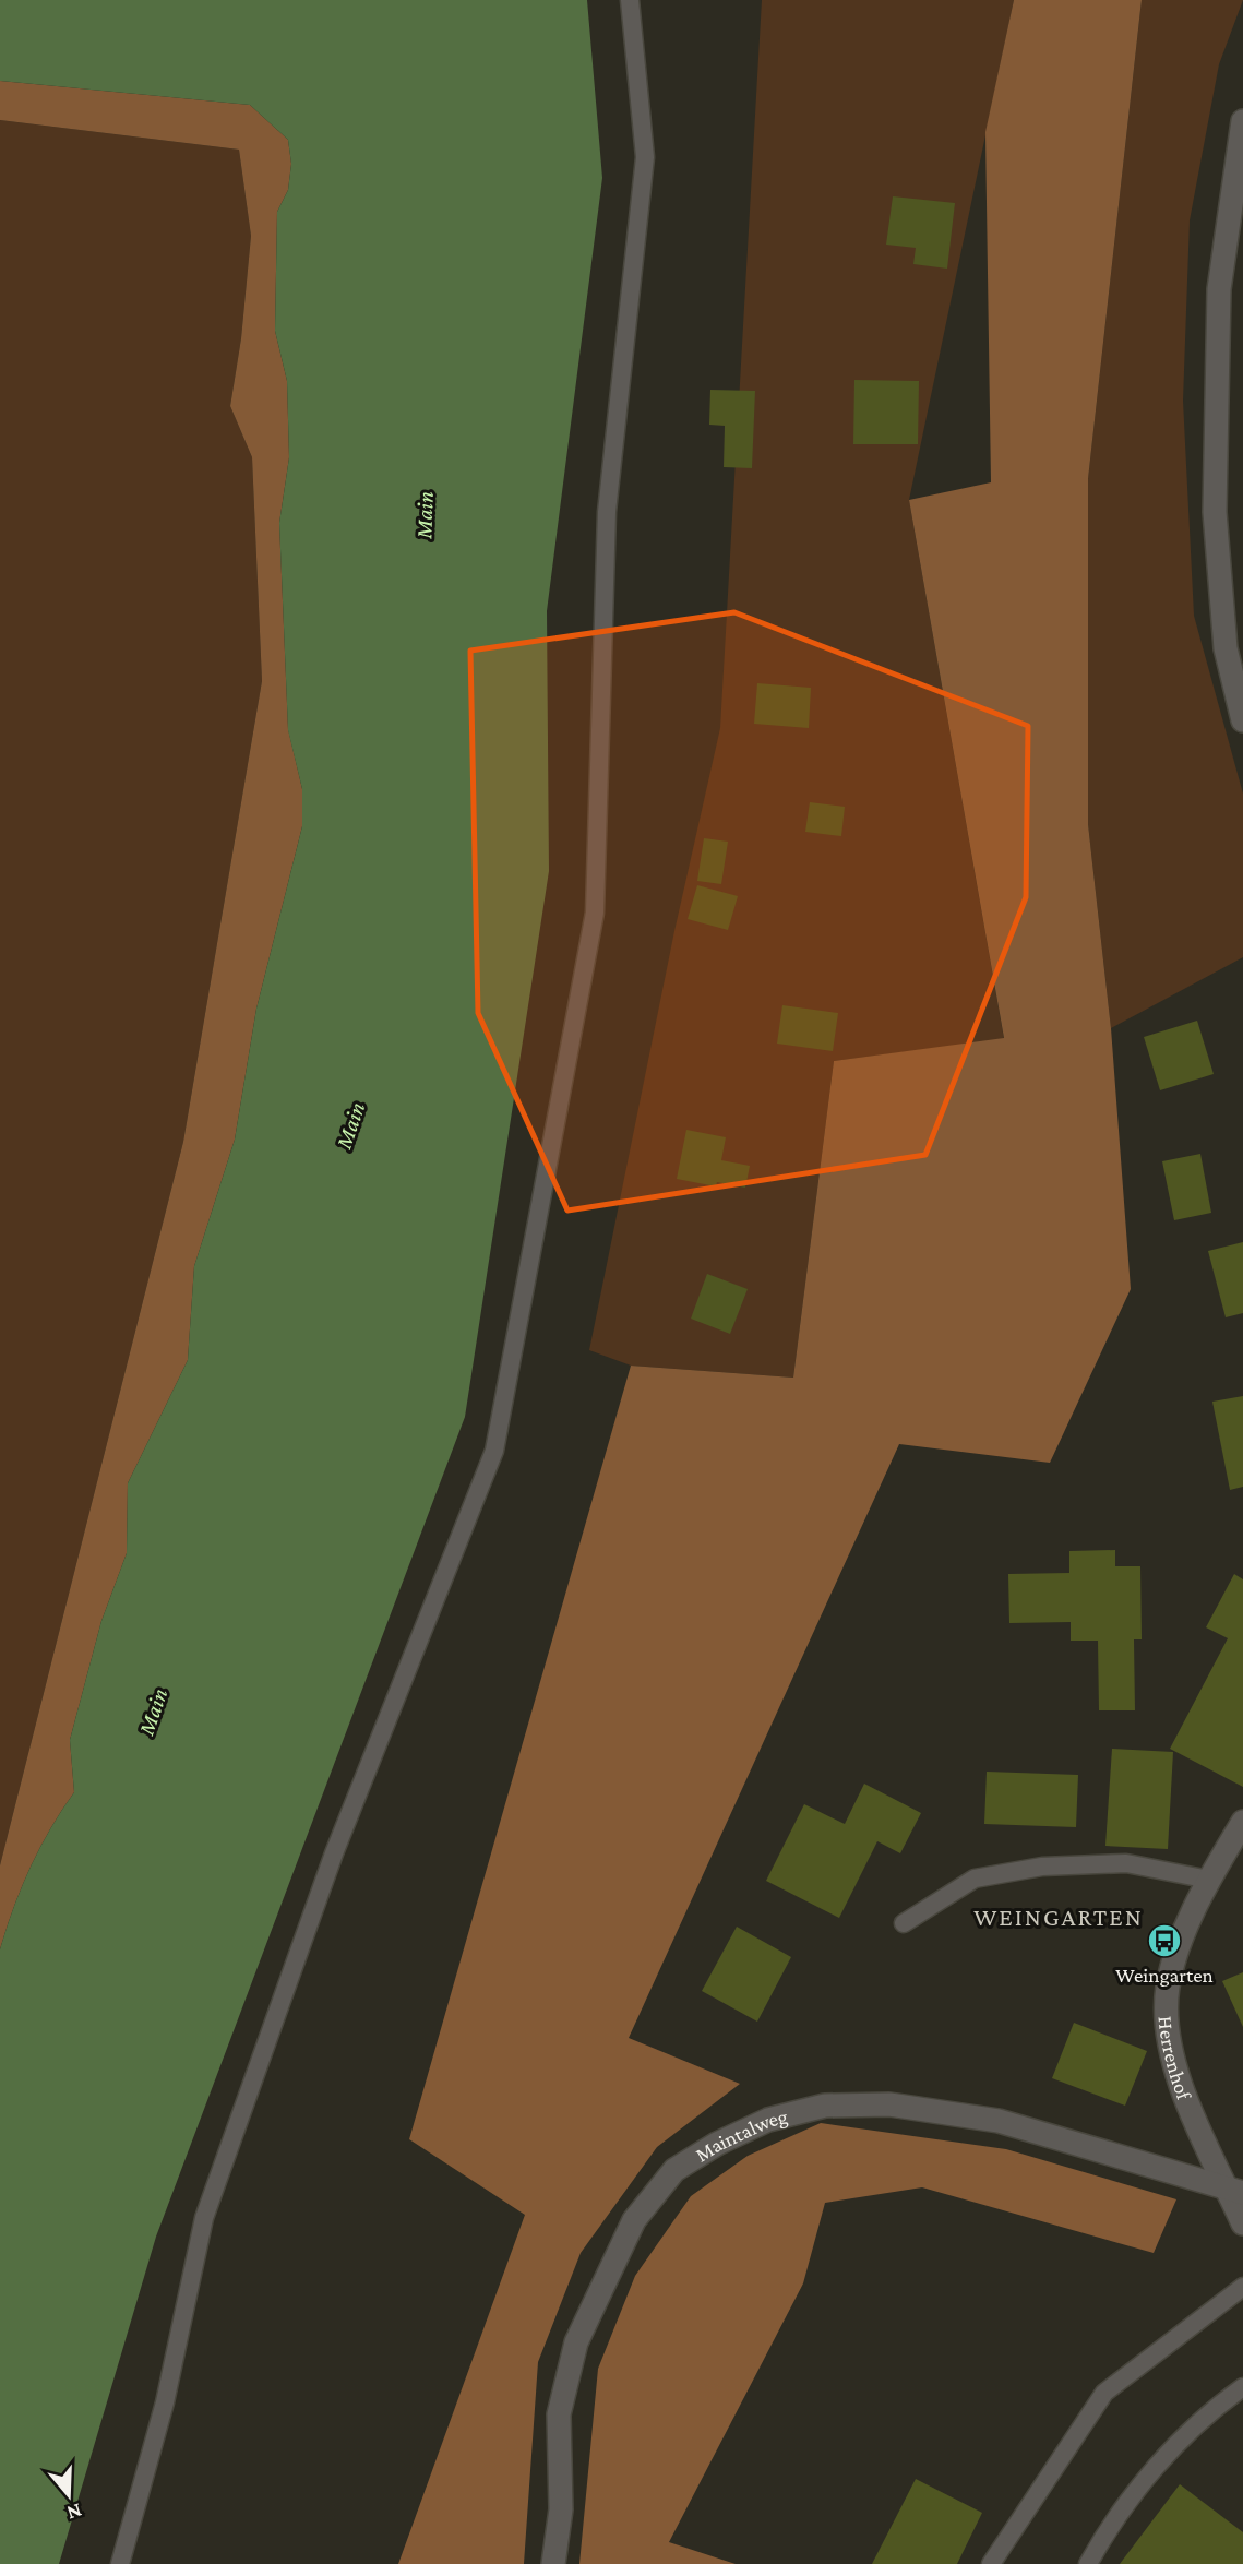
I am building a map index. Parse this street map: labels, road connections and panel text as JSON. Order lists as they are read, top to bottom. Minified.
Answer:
{"streets":{"street":["Herrenhof","Maintalweg"]},"crossings":[["Herrenhof","Maintalweg"]],"districts":["WEINGARTEN"],"water":["Main"],"places":{"bus stop":["Weingarten"]},"north":"bottom"}
